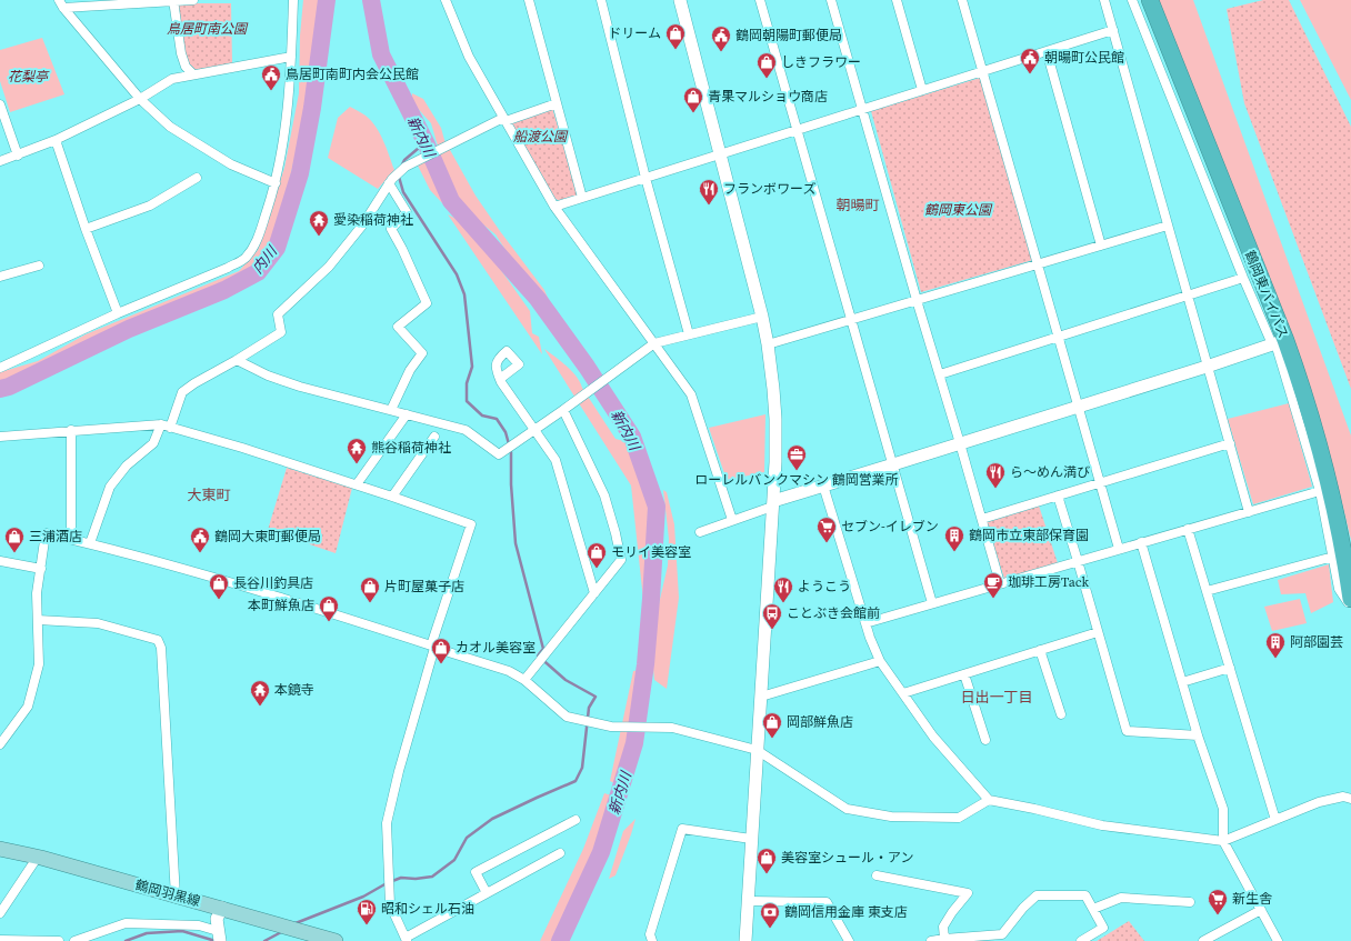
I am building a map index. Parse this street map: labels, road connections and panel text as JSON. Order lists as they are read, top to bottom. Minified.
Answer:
{"streets":{"highway":["鶴岡東バイパス"],"main road":["鶴岡羽黒線"]},"districts":["朝暘町","大東町","日出一丁目"],"water":["新内川","内川"],"parks":["鳥居町南公園","花梨亭","船渡公園","鶴岡東公園"],"places":{"shop":["ドリーム","しきフラワー","青果マルショウ商店","三浦酒店","モリイ美容室","長谷川釣具店","片町屋菓子店","本町鮮魚店","カオル美容室","岡部鮮魚店","美容室シュール・アン"],"public building":["鶴岡朝陽町郵便局","朝暘町公民館","鳥居町南町内会公民館","鶴岡大東町郵便局"],"restaurant":["フランボワーズ","ら～めん満び","ようこう"],"temple":["愛染稲荷神社","熊谷稲荷神社","本鏡寺"],"office":["ローレルバンクマシン 鶴岡営業所"],"supermarket":["セブン-イレブン","新生舎"],"building":["鶴岡市立東部保育園","阿部園芸"],"cafe":["珈琲工房Tack"],"bus stop":["ことぶき会館前"],"fuel station":["昭和シェル石油"],"bank":["鶴岡信用金庫 東支店"]}}
